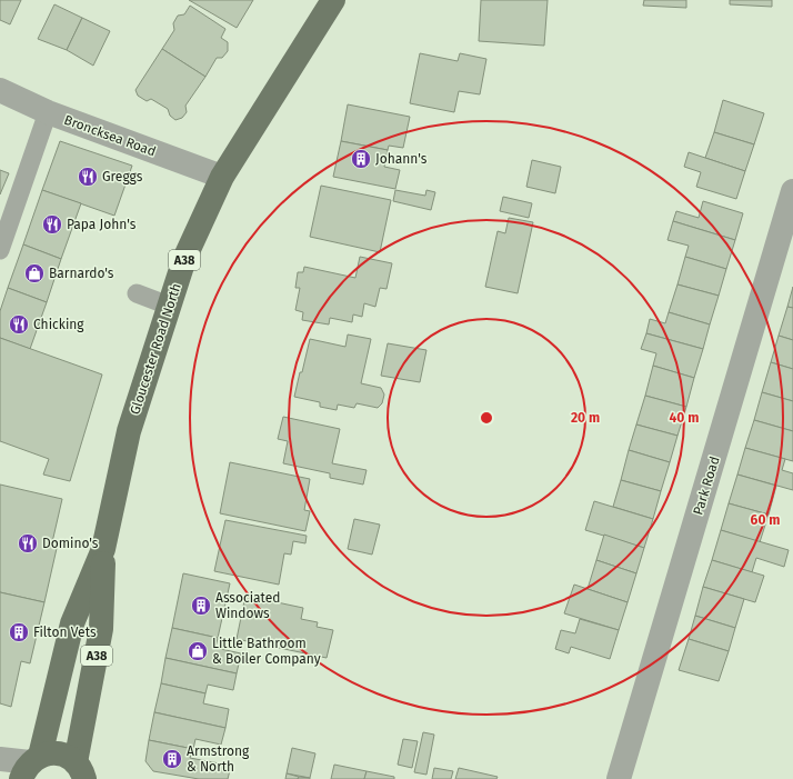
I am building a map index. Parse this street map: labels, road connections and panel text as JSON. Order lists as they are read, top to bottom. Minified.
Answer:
{"streets":{"main road":["A38","Gloucester Road North"],"street":["Broncksea Road","Park Road"]},"crossings":[["Broncksea Road","Gloucester Road North"],["A38","Gloucester Road North"]],"places":{"building":["Johann's","Associated Windows","Filton Vets","Armstrong & North"],"restaurant":["Greggs","Papa John's","Chicking","Domino's"],"shop":["Barnardo's","Little Bathroom & Boiler Company"]},"rings":["20 m","40 m","60 m"]}
